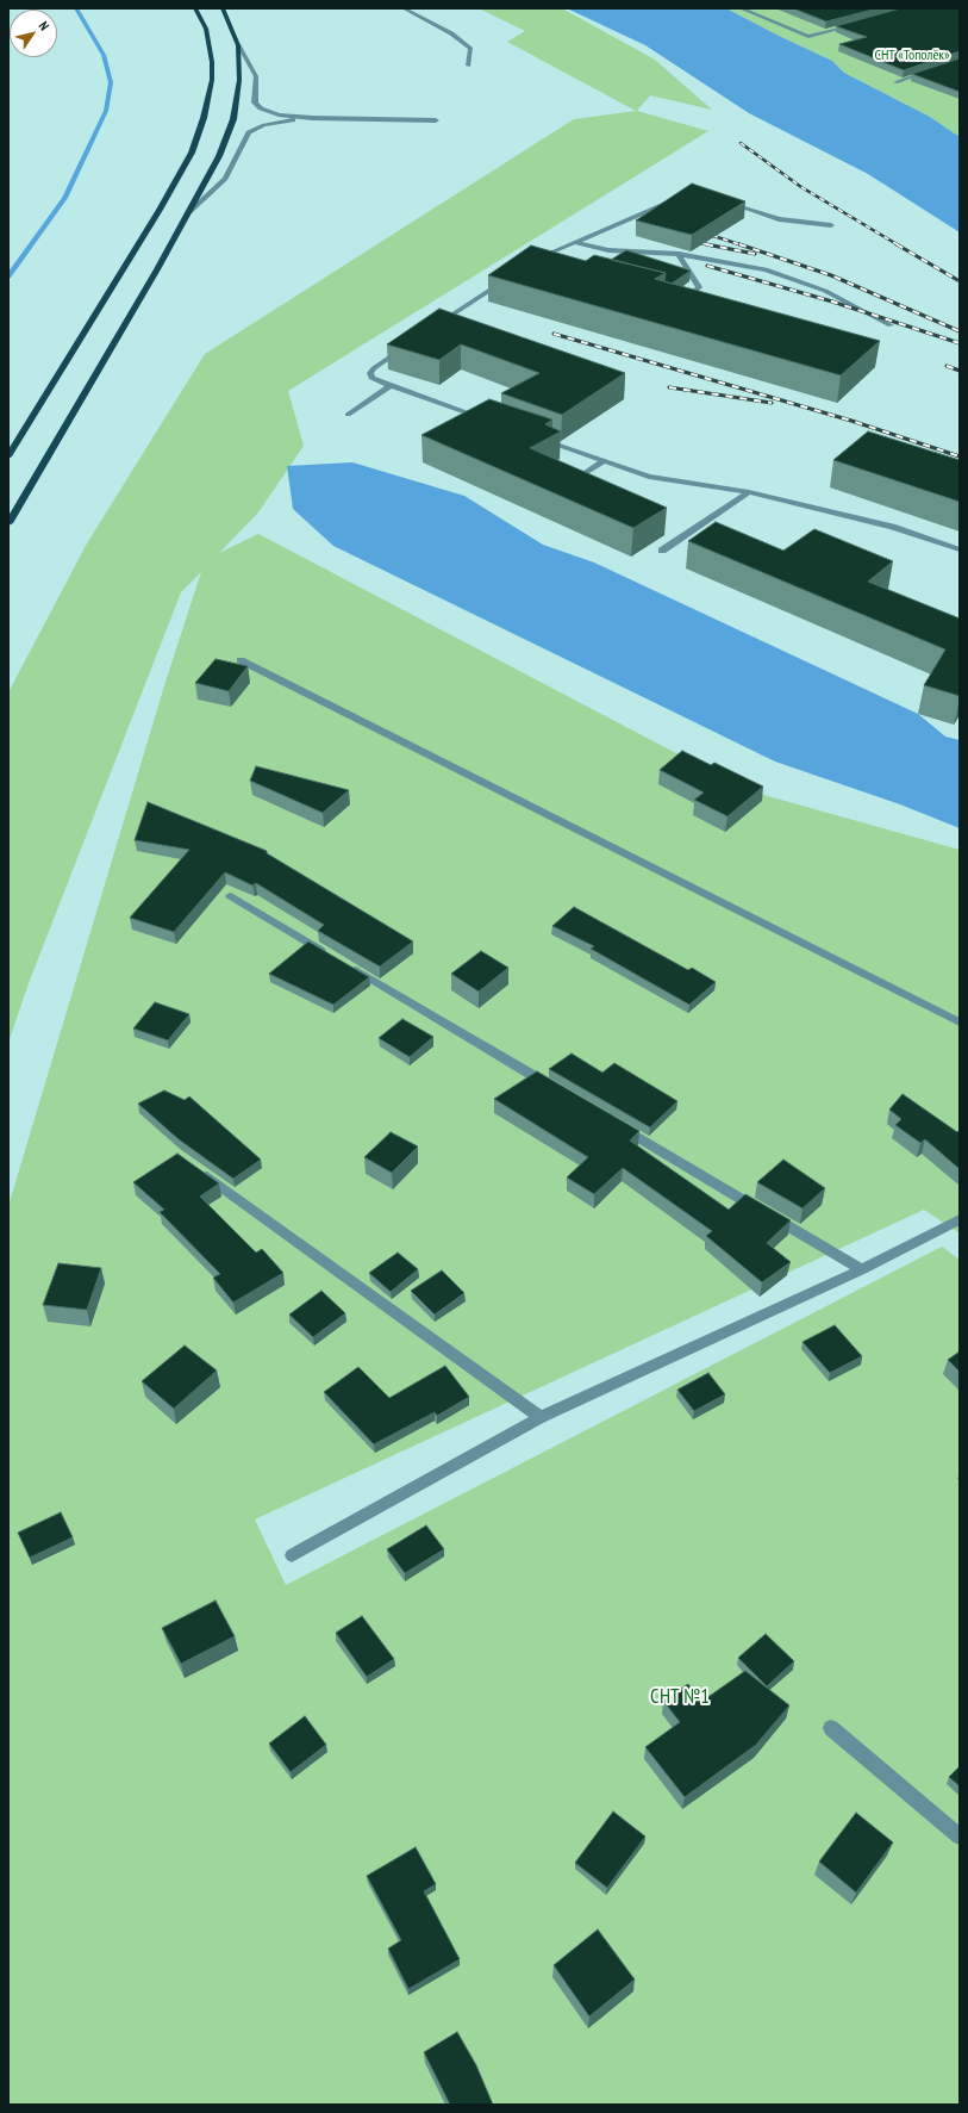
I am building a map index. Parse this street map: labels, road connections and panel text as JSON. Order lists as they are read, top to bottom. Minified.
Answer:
{"parks":["СНТ «Тополёк»","СНТ №1"],"north":"top right"}
